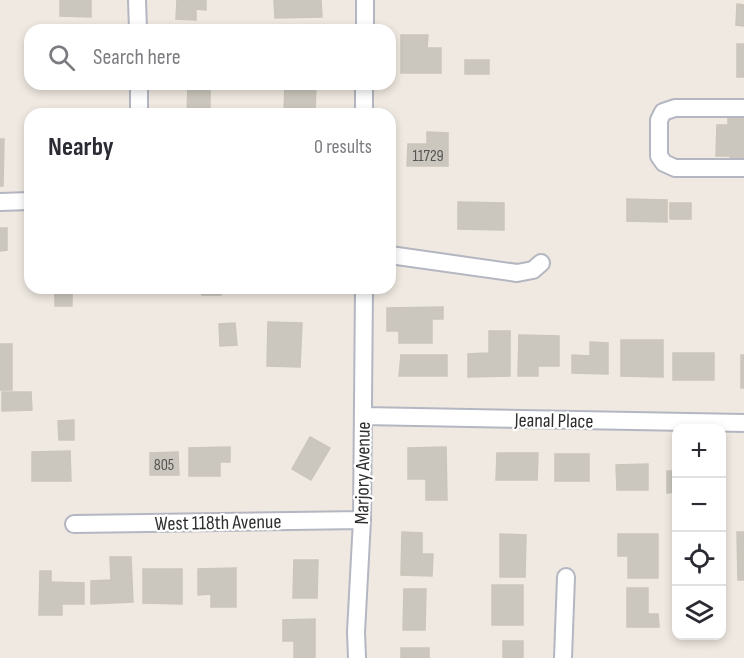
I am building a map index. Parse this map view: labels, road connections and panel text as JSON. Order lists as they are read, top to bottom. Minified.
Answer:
{"streets":{"street":["Jeanal Place","Marjory Avenue","West 118th Avenue"]},"crossings":[["Jeanal Place","Marjory Avenue"],["Marjory Avenue","West 118th Avenue"]],"house_numbers":["11729","805"],"page":{"search":"Search here","heading":["Nearby","0 results"],"map_buttons":["+","−"]}}
